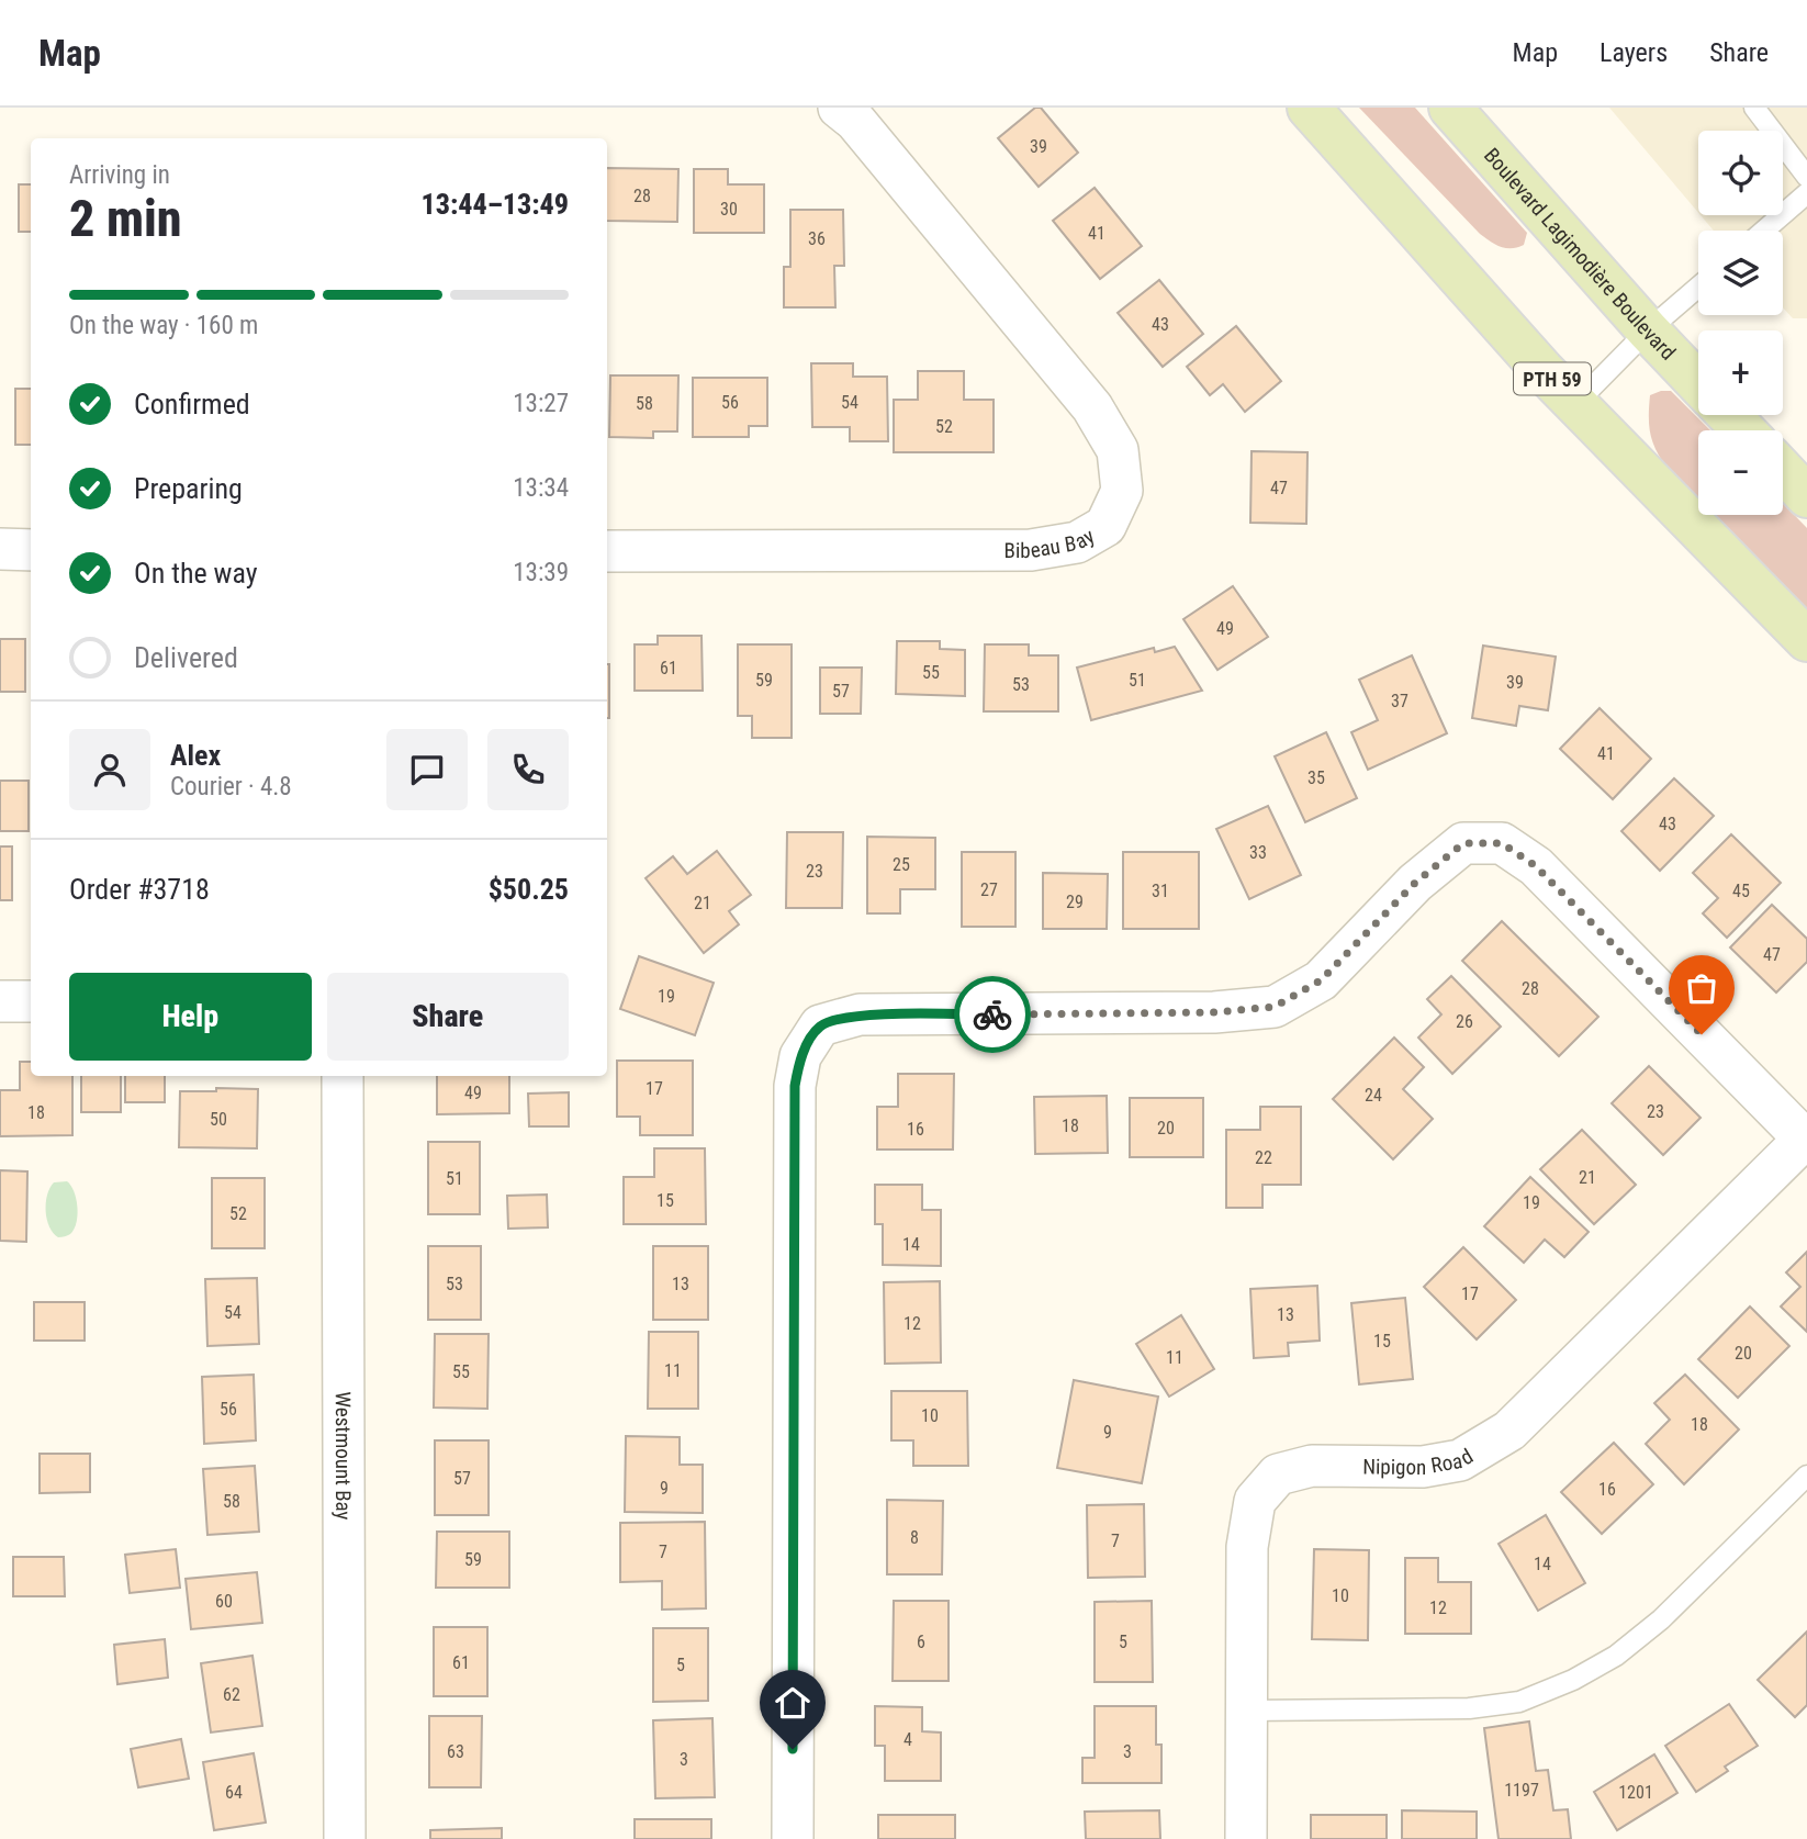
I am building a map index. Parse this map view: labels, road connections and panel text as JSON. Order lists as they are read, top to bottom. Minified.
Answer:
{"streets":{"main road":["Boulevard Lagimodière Boulevard","PTH 59"],"street":["Bibeau Bay","Westmount Bay","Nipigon Road"]},"house_numbers":["39","28","30","41","36","43","56","54","58","52","47","49","61","55","59","51","39","53","57","37","41","35","43","33","25","23","27","31","45","29","21","47","28","19","26","17","49","24","23","18","50","18","20","16","22","21","51","15","19","52","14","53","13","17","54","13","12","15","20","11","11","55","56","10","18","9","57","9","16","58","8","7","7","59","14","10","60","12","6","5","61","5","62","4","63","3","3","1197","64","1201"],"page":{"header":"Map","nav":["Map","Layers","Share"],"map_buttons":["+","−"],"heading":["2 min","Arriving in","13:44–13:49"],"panel":["Alex","Courier · 4.8","Order #3718","$50.25"],"bar":"On the way · 160 m","list":[["Confirmed","13:27"],["Preparing","13:34"],["On the way","13:39"],"Delivered"],"buttons":["Help","Share"]}}
